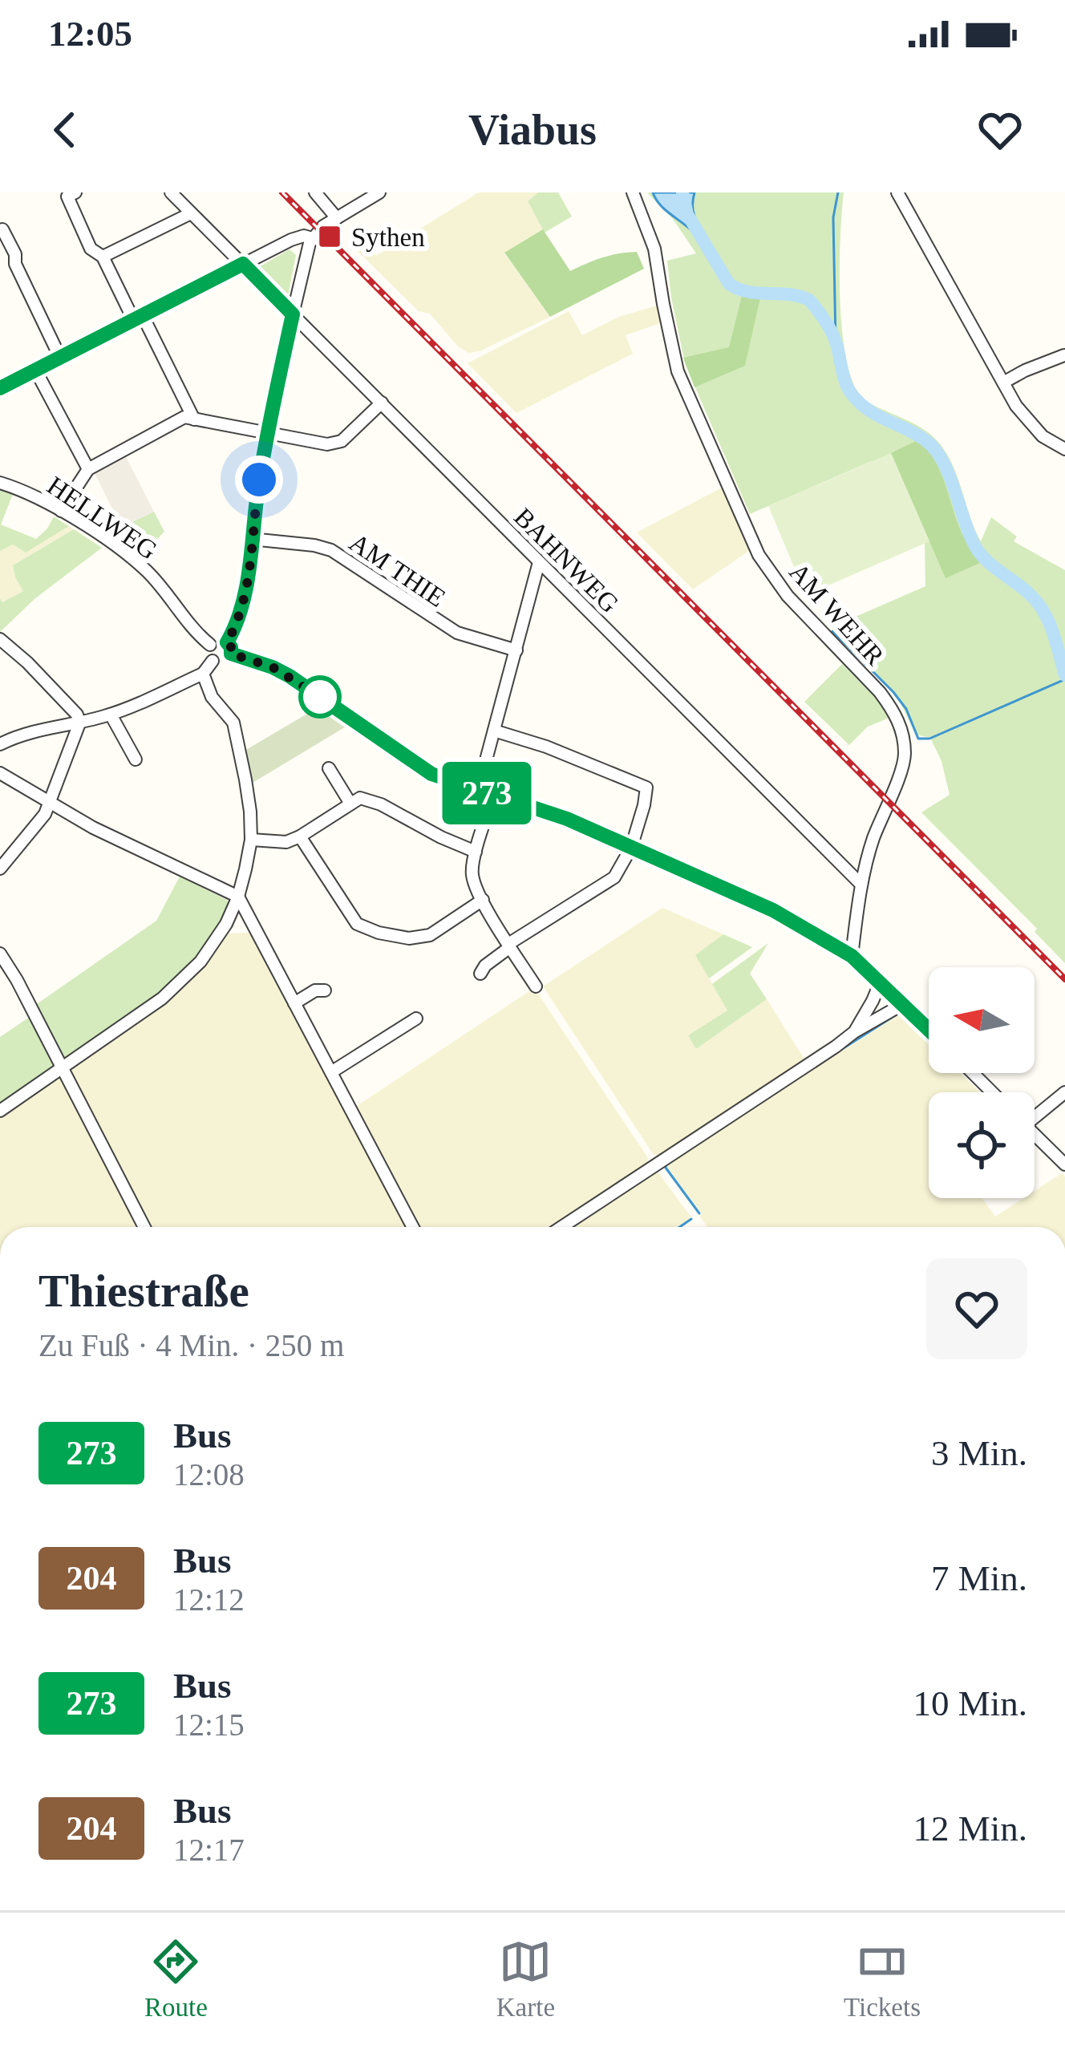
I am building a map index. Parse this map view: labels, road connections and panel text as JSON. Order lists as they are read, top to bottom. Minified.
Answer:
{"streets":{"street":["HELLWEG","BAHNWEG","AM THIE","AM WEHR"]},"crossings":[["BAHNWEG","AM WEHR"]],"places":{"transit":["Sythen"]},"lines":["bus line 273"],"north":"left","page":{"status":"12:05","header":"Viabus","on_map":"273","heading":["Thiestraße","Zu Fuß · 4 Min. · 250 m"],"list":[{"mark":"273","name":"Bus","note":"12:08","value":"3 Min."},{"mark":"204","name":"Bus","note":"12:12","value":"7 Min."},{"mark":"273","name":"Bus","note":"12:15","value":"10 Min."},{"mark":"204","name":"Bus","note":"12:17","value":"12 Min."}],"tabs":["Route","Karte","Tickets"]}}
